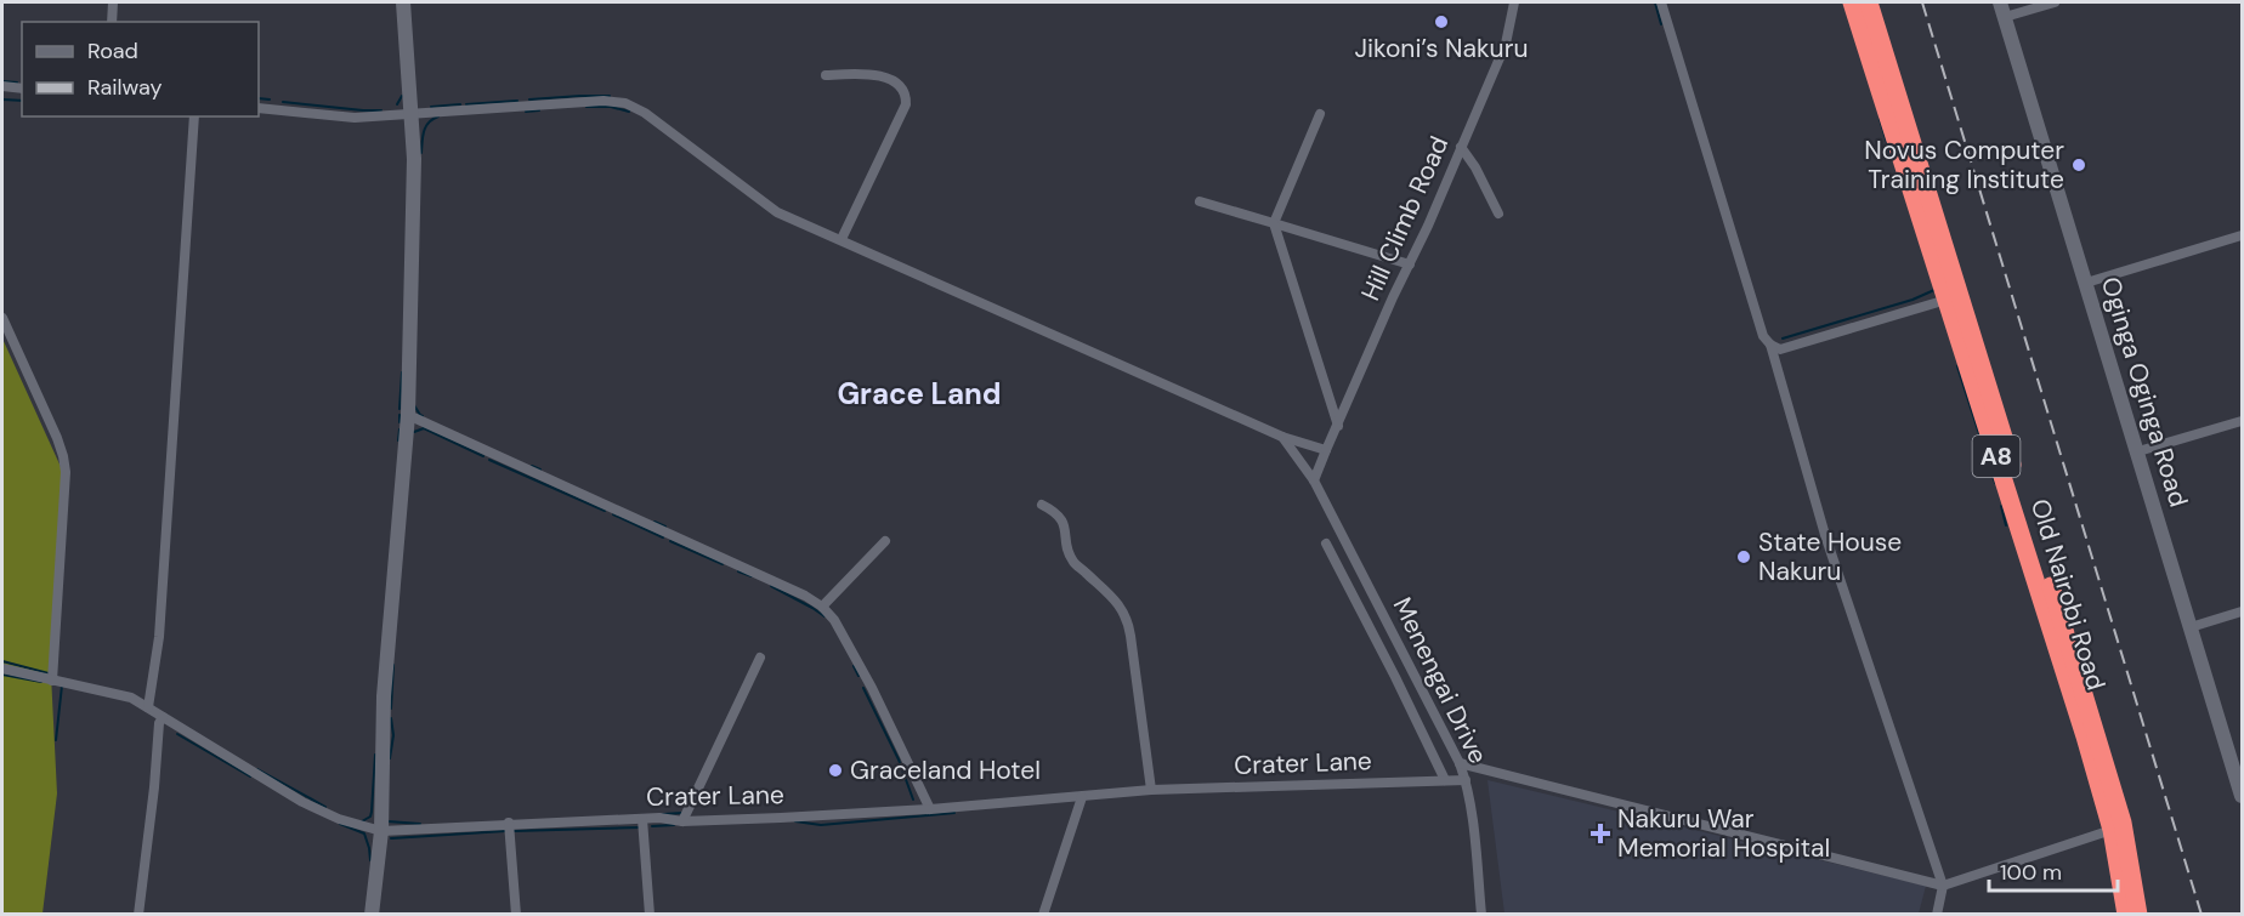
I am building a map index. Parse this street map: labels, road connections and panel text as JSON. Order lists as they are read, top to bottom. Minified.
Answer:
{"streets":{"highway":["A8","Old Nairobi Road"],"street":["Hill Climb Road","Oginga Oginga Road","Menengai Drive","Crater Lane"]},"crossings":[["Hill Climb Road","Menengai Drive"],["Menengai Drive","Crater Lane"]],"districts":["Grace Land"],"places":{"other":["Jikoni’s Nakuru","Novus Computer Training Institute","State House Nakuru","Graceland Hotel"],"health":["Nakuru War Memorial Hospital"]},"legend":["Road","Railway"],"scale_bar":"100 m"}
